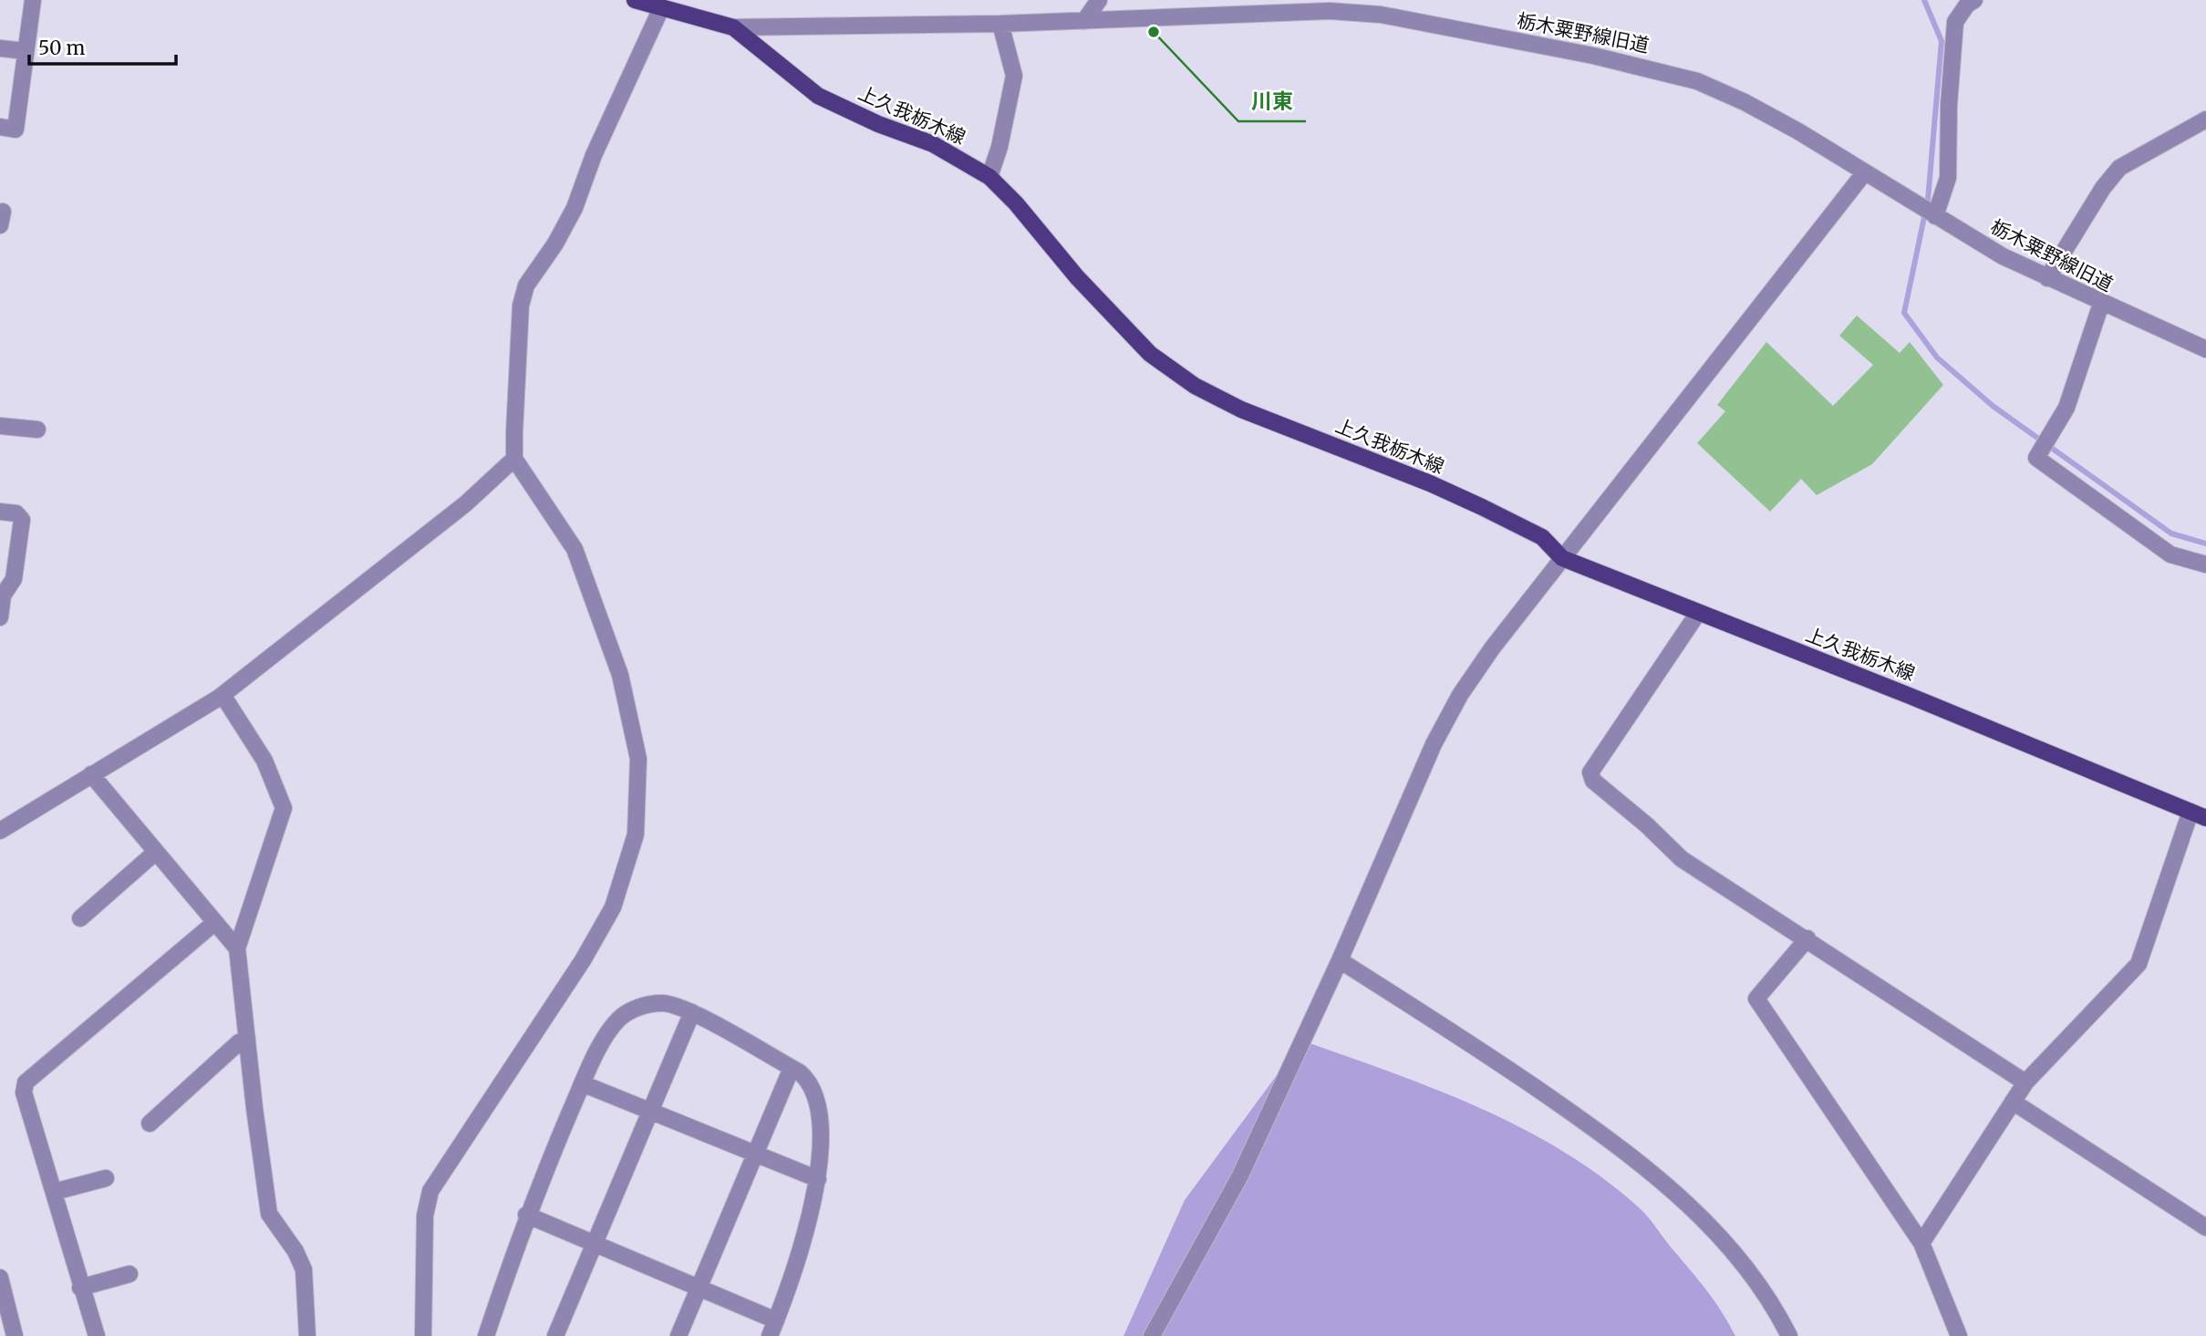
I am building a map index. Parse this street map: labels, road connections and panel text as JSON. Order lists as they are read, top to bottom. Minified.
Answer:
{"streets":{"main road":["上久我栃木線"],"street":["栃木粟野線旧道"]},"crossings":[["栃木粟野線旧道","上久我栃木線"]],"places":["川東"],"scale_bar":"50 m"}
